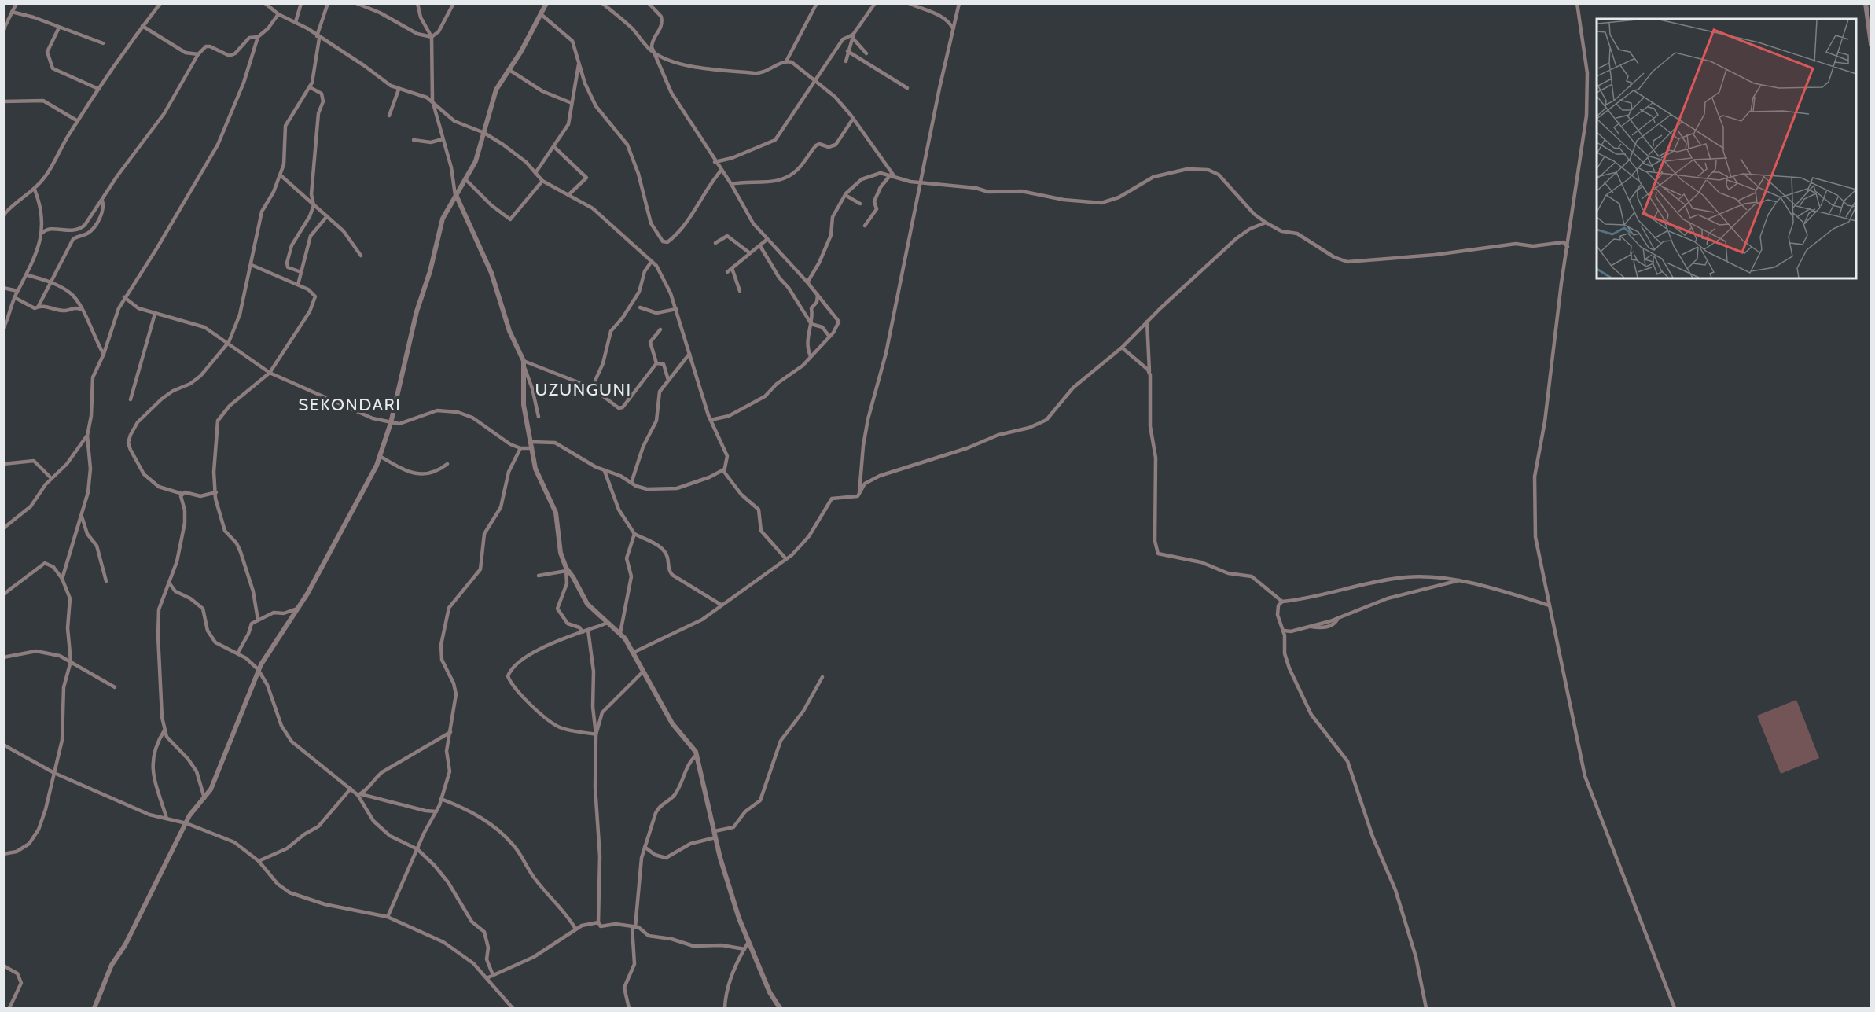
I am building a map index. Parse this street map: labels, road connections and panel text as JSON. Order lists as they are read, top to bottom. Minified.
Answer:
{"districts":["UZUNGUNI","SEKONDARI"]}
